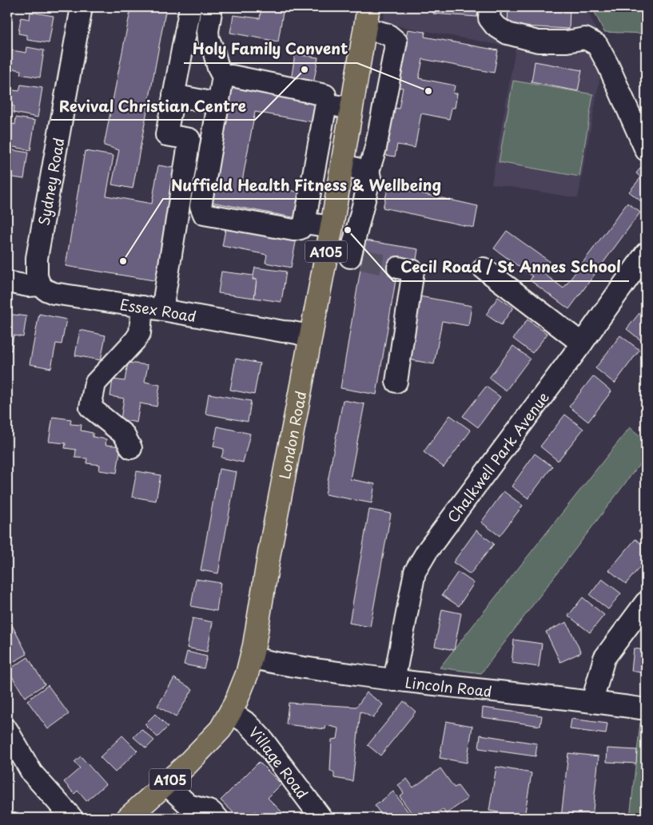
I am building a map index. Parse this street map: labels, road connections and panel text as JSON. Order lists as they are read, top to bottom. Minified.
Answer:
{"streets":{"main road":["A105","London Road"],"street":["Sydney Road","Essex Road","Chalkwell Park Avenue","Lincoln Road","Village Road"]},"crossings":[["Sydney Road","Essex Road"],["Essex Road","London Road"],["London Road","Lincoln Road"],["London Road","Village Road"],["Chalkwell Park Avenue","Lincoln Road"]],"places":["Revival Christian Centre","Holy Family Convent","Cecil Road / St Annes School","Nuffield Health Fitness & Wellbeing"]}
